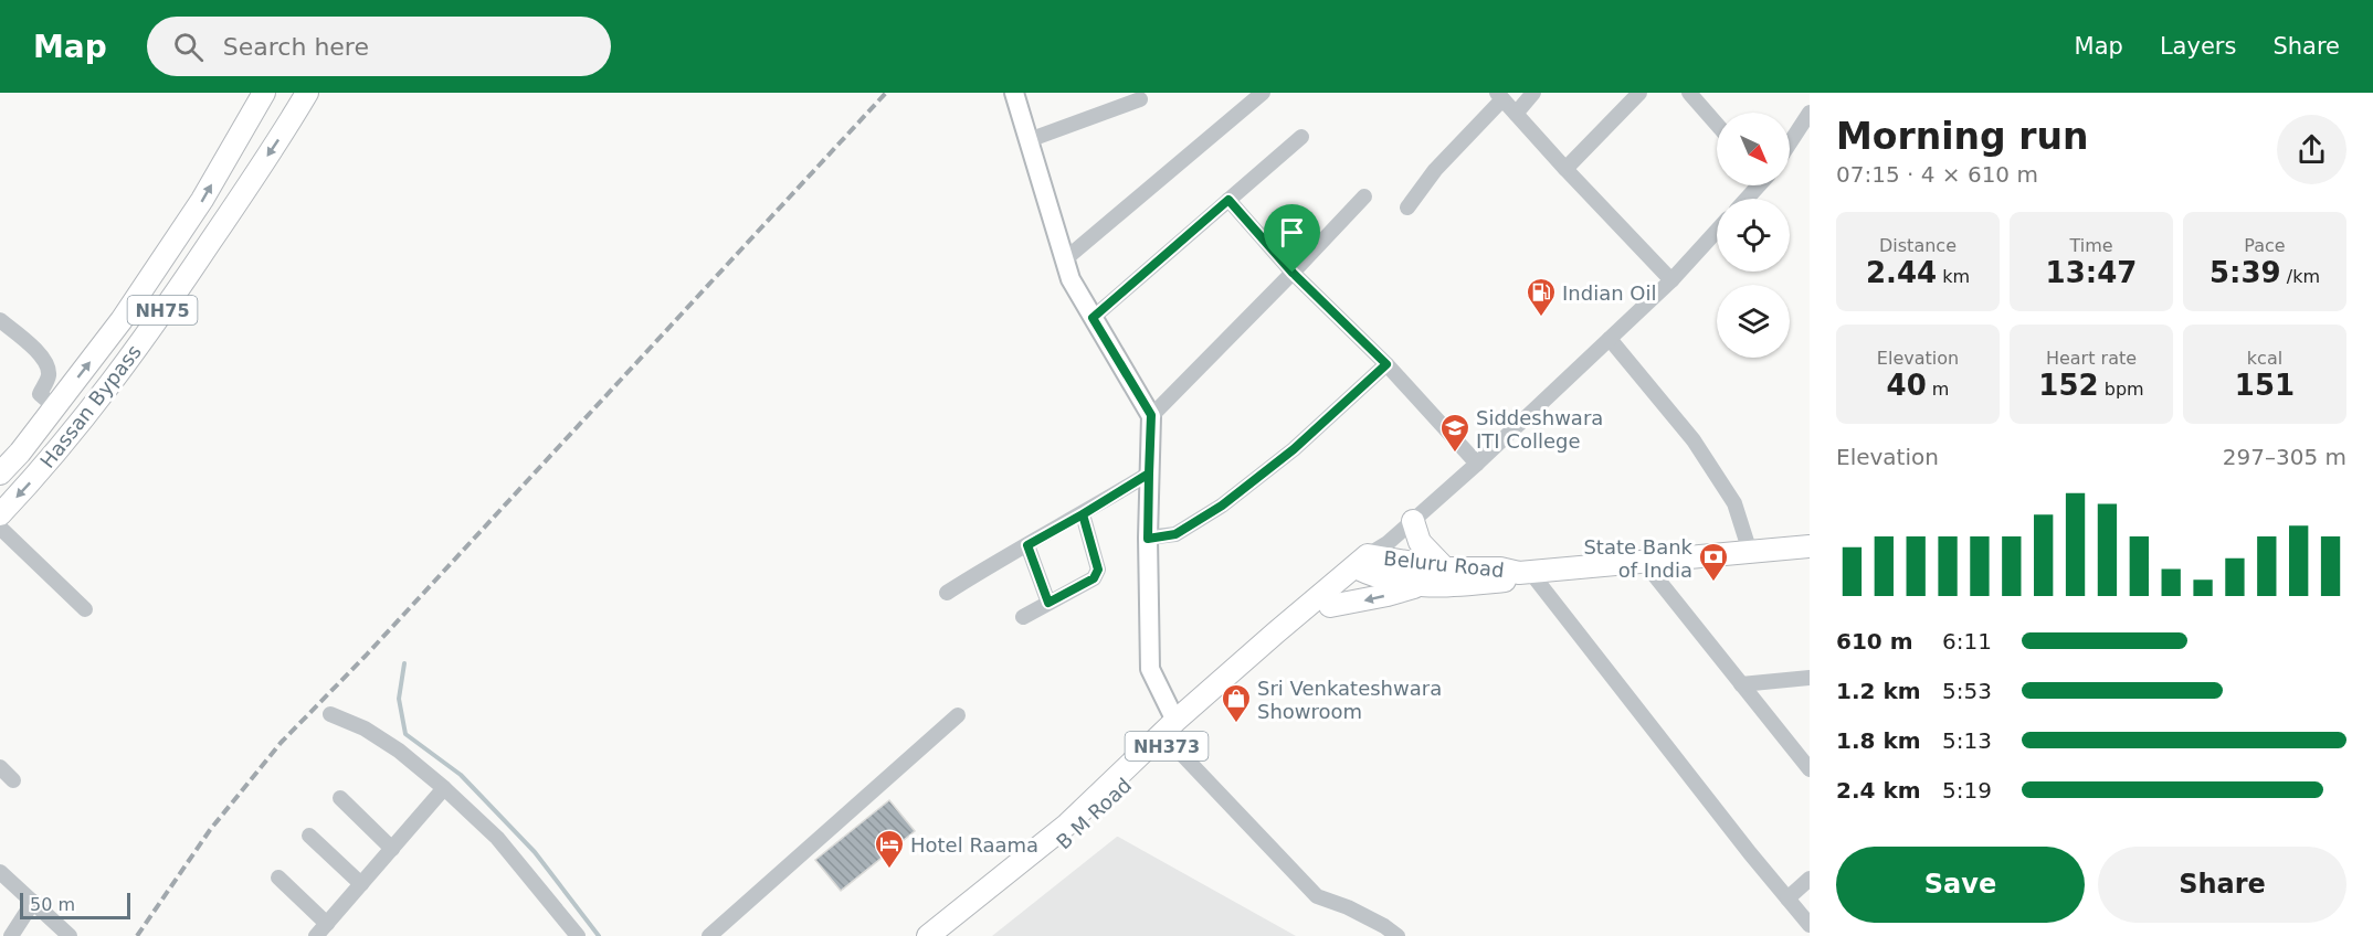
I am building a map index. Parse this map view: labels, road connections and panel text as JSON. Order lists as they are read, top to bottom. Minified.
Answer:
{"streets":{"highway":["NH75","Hassan Bypass","Beluru Road","NH373","B M Road"]},"crossings":[["Beluru Road","NH373"],["Beluru Road","B M Road"],["NH373","B M Road"]],"places":{"fuel station":["Indian Oil"],"school or university":["Siddeshwara ITI College"],"bank":["State Bank of India"],"shop":["Sri Venkateshwara Showroom"],"hotel":["Hotel Raama"]},"scale_bar":"50 m","north":"bottom right","page":{"header":"Map","search":"Search here","nav":["Map","Layers","Share"],"heading":["Morning run","07:15 · 4 × 610 m"],"stats":[["Distance","2.44 km"],["Time","13:47"],["Pace","5:39 /km"],["Elevation","40 m"],["Heart rate","152 bpm"],["kcal","151"]],"chart":["Elevation","297–305 m"],"list":[{"name":"610 m","note":"6:11"},{"name":"1.2 km","note":"5:53"},{"name":"1.8 km","note":"5:13"},{"name":"2.4 km","note":"5:19"}],"buttons":["Save","Share"],"scale":"50 m"}}
